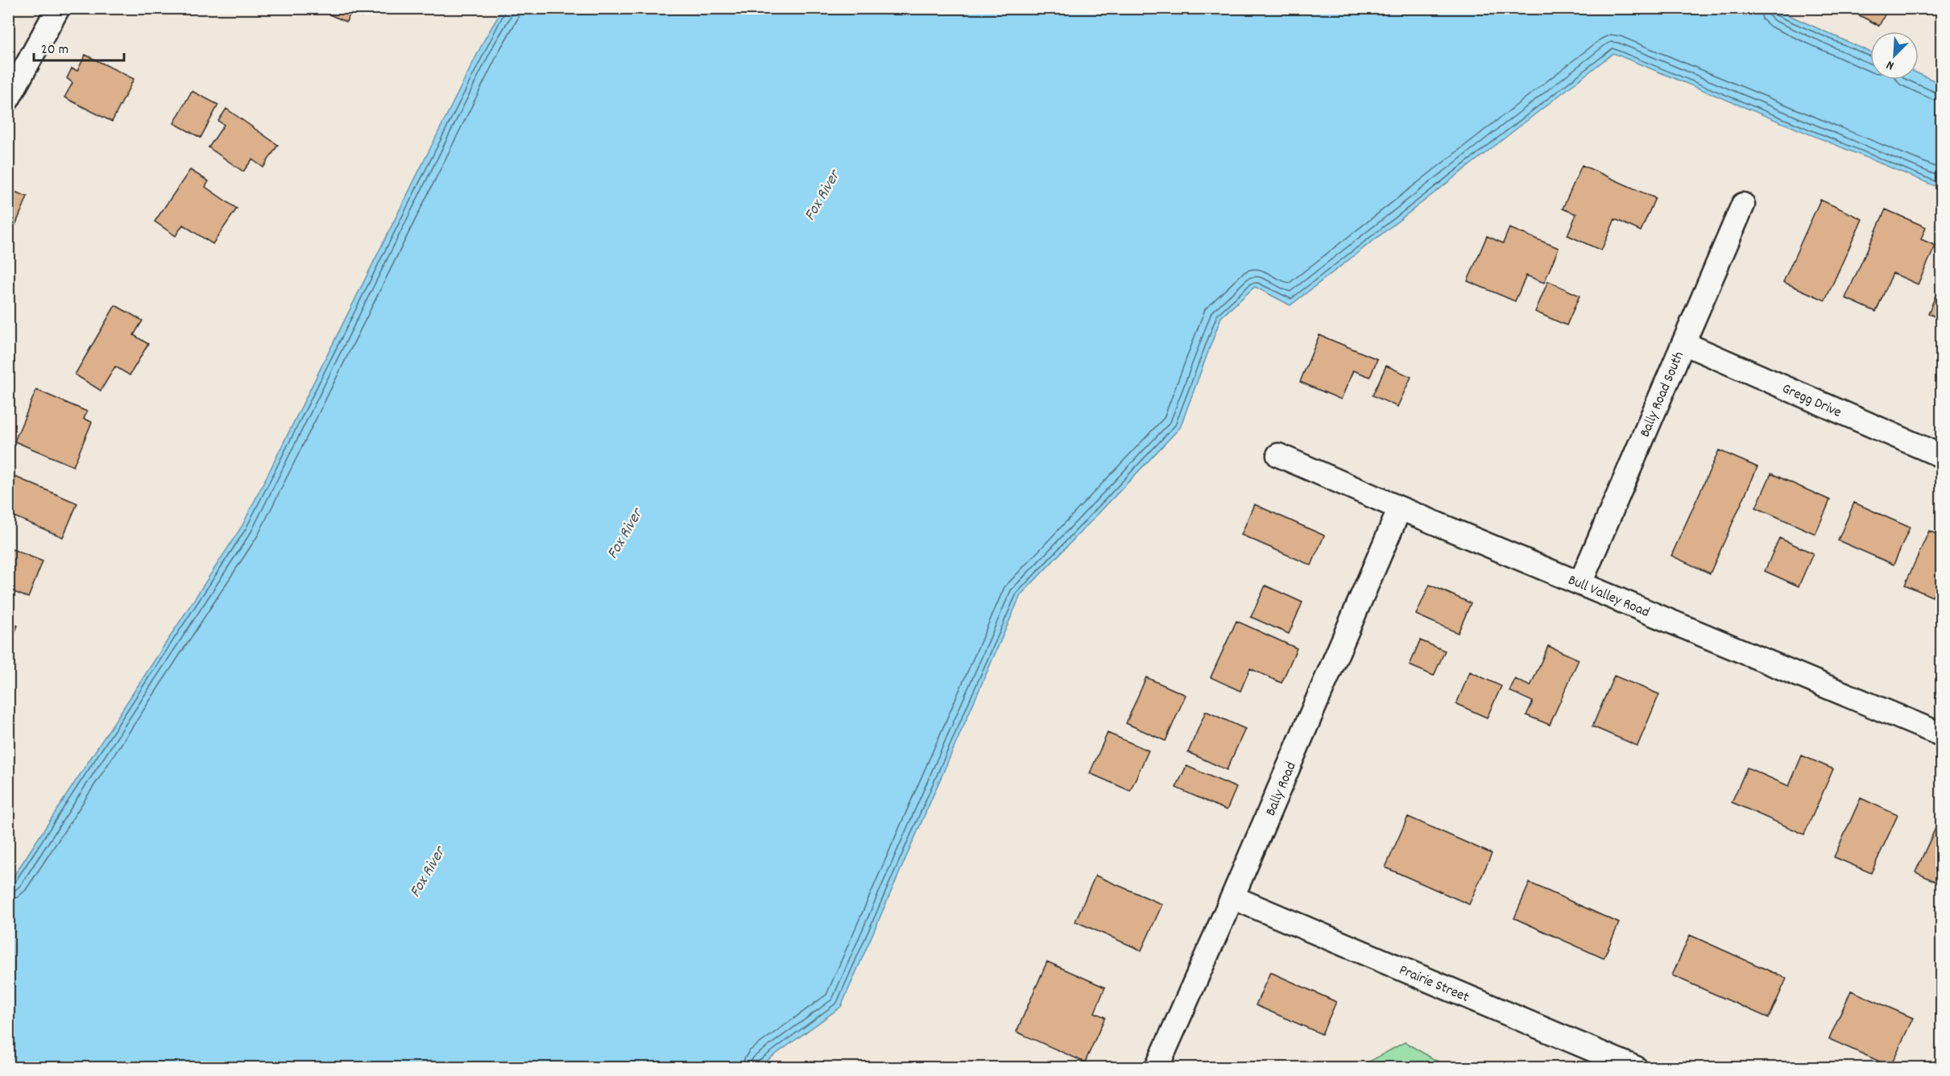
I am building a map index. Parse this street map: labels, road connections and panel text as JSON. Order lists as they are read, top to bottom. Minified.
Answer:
{"streets":{"street":["Bally Road South","Gregg Drive","Bull Valley Road","Bally Road","Prairie Street"]},"crossings":[["Bally Road South","Gregg Drive"],["Bally Road South","Bull Valley Road"],["Bull Valley Road","Bally Road"],["Bally Road","Prairie Street"]],"water":["Fox River"],"scale_bar":"20 m","north":"bottom left"}
